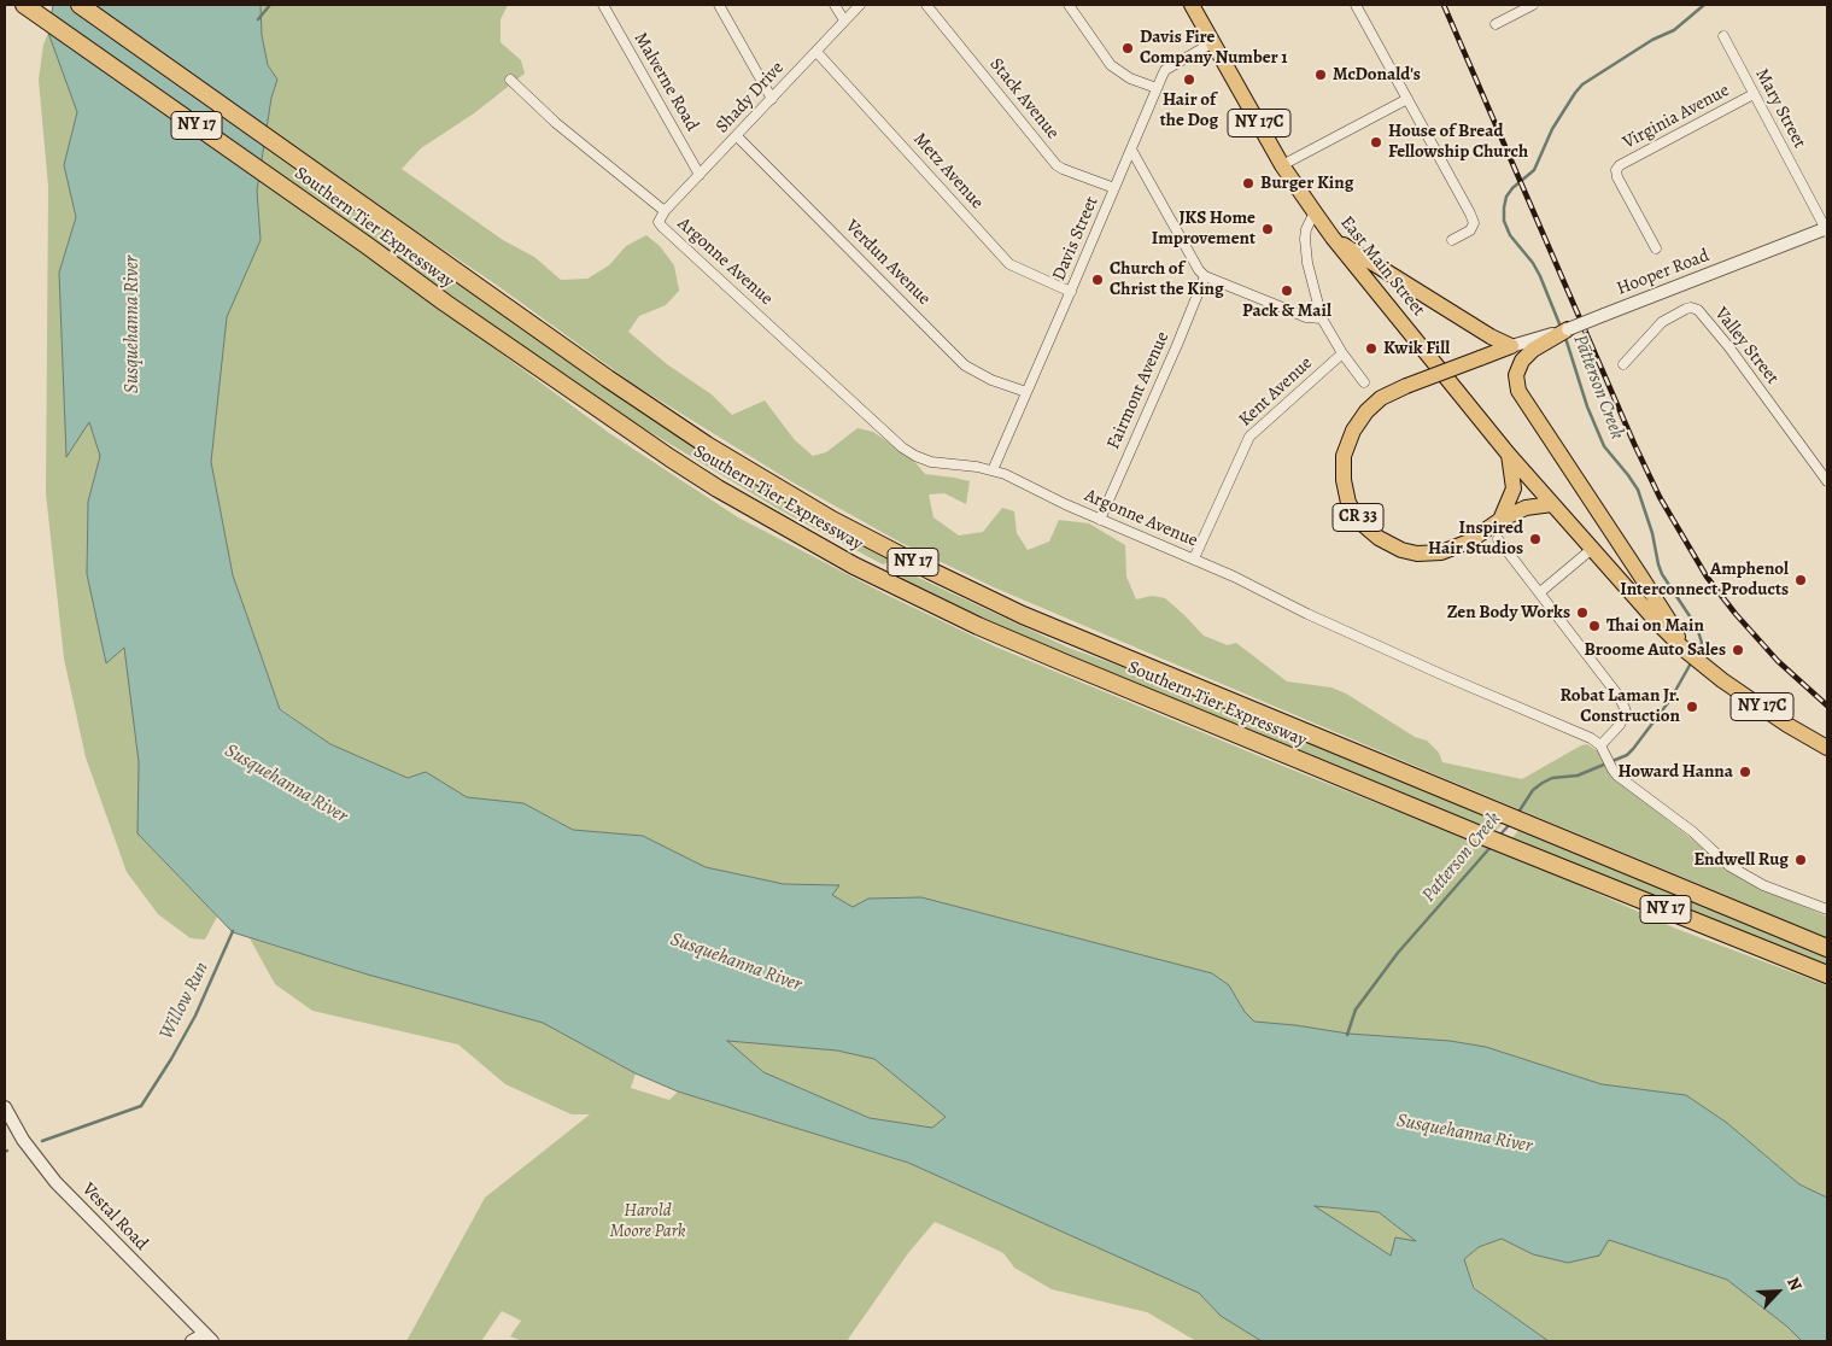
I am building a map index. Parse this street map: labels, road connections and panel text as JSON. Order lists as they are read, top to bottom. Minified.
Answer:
{"streets":{"highway":["NY 17","Southern Tier Expressway"],"main road":["NY 17C","East Main Street","CR 33"],"street":["Malverne Road","Shady Drive","Stack Avenue","Mary Street","Virginia Avenue","Metz Avenue","Davis Street","Argonne Avenue","Verdun Avenue","Hooper Road","Valley Street","Fairmont Avenue","Kent Avenue","Vestal Road"]},"crossings":[["Malverne Road","Shady Drive"],["Shady Drive","Metz Avenue"],["Shady Drive","Argonne Avenue"],["Shady Drive","Verdun Avenue"],["Stack Avenue","Davis Street"],["Mary Street","Virginia Avenue"],["Mary Street","Hooper Road"],["Metz Avenue","Davis Street"],["Davis Street","Argonne Avenue"],["Davis Street","Verdun Avenue"],["Davis Street","East Main Street"],["Argonne Avenue","Fairmont Avenue"],["Argonne Avenue","Kent Avenue"],["East Main Street","CR 33"]],"water":["Susquehanna River","Patterson Creek","Willow Run"],"parks":["Harold Moore Park"],"places":["Davis Fire Company Number 1","McDonald's","Hair of the Dog","House of Bread Fellowship Church","Burger King","JKS Home Improvement","Church of Christ the King","Pack & Mail","Kwik Fill","Inspired Hair Studios","Amphenol Interconnect Products","Zen Body Works","Thai on Main","Broome Auto Sales","Robat Laman Jr. Construction","Howard Hanna","Endwell Rug"],"north":"top right"}
